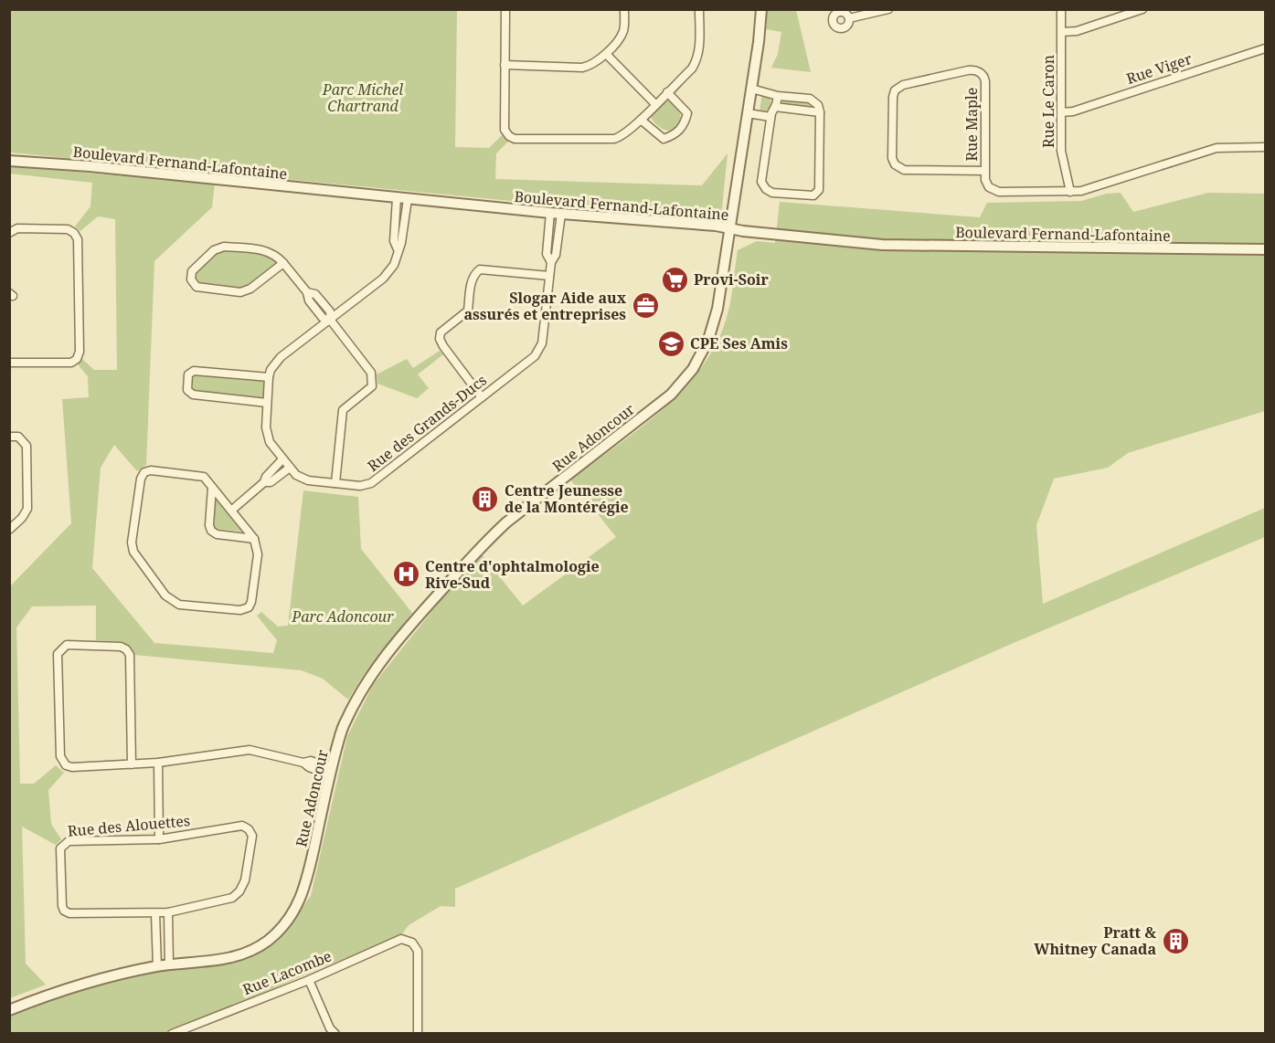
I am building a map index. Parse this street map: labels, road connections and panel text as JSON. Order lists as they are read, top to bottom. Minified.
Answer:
{"streets":{"street":["Rue Viger","Rue Le Caron","Rue Maple","Boulevard Fernand-Lafontaine","Rue des Grands-Ducs","Rue Adoncour","Rue des Alouettes","Rue Lacombe"]},"crossings":[["Rue Viger","Rue Le Caron"],["Rue Le Caron","Rue Maple"],["Boulevard Fernand-Lafontaine","Rue des Grands-Ducs"],["Boulevard Fernand-Lafontaine","Rue Adoncour"]],"parks":["Parc Michel Chartrand","Parc Adoncour"],"places":{"supermarket":["Provi-Soir"],"office":["Slogar Aide aux assurés et entreprises"],"school or university":["CPE Ses Amis"],"building":["Centre Jeunesse de la Montérégie","Pratt & Whitney Canada"],"hospital":["Centre d'ophtalmologie Rive-Sud"]}}
